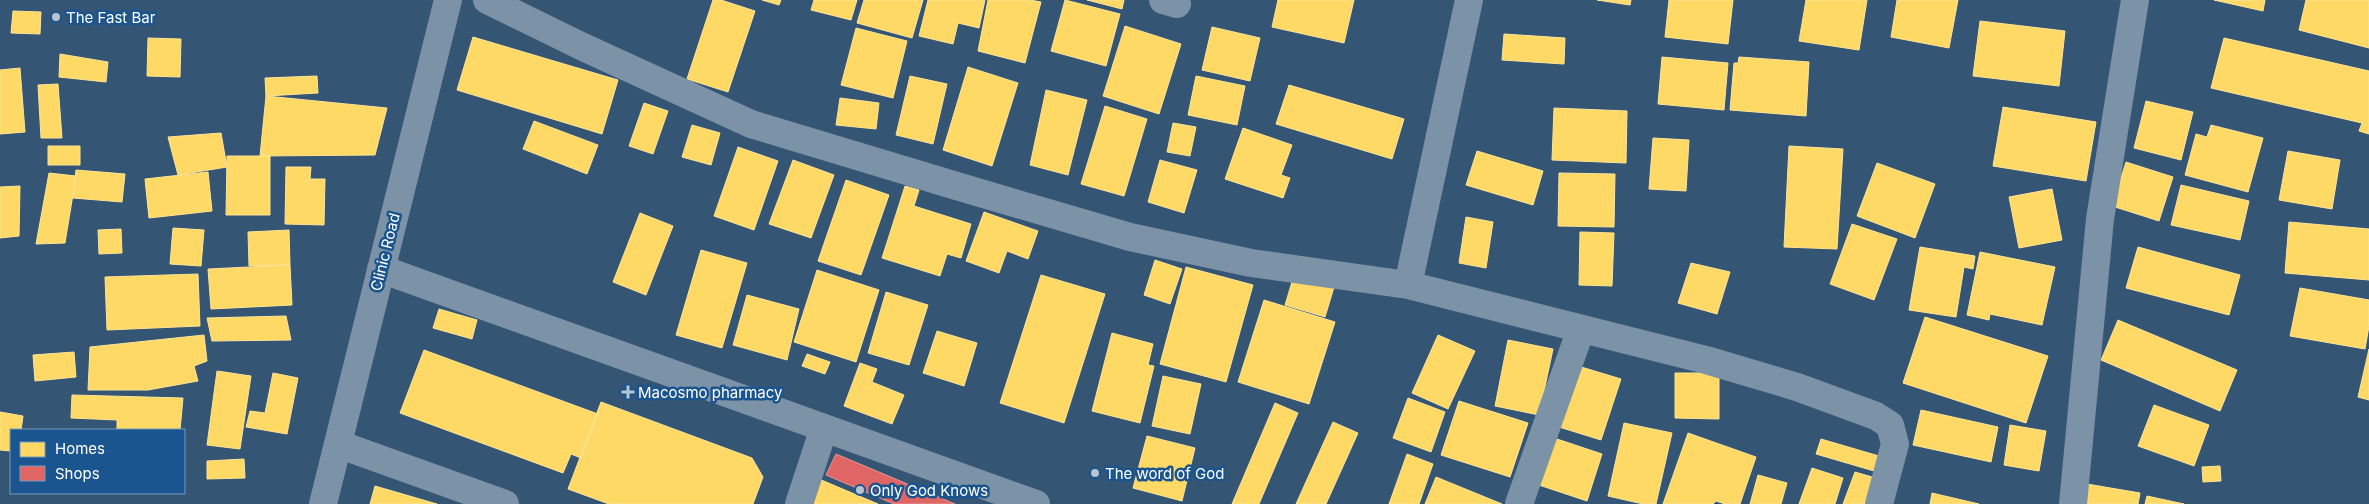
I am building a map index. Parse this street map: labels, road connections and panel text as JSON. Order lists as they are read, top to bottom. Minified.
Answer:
{"streets":{"street":["Clinic Road"]},"places":{"other":["The Fast Bar","The word of God","Only God Knows"],"health":["Macosmo pharmacy"]},"legend":["Homes","Shops"]}
